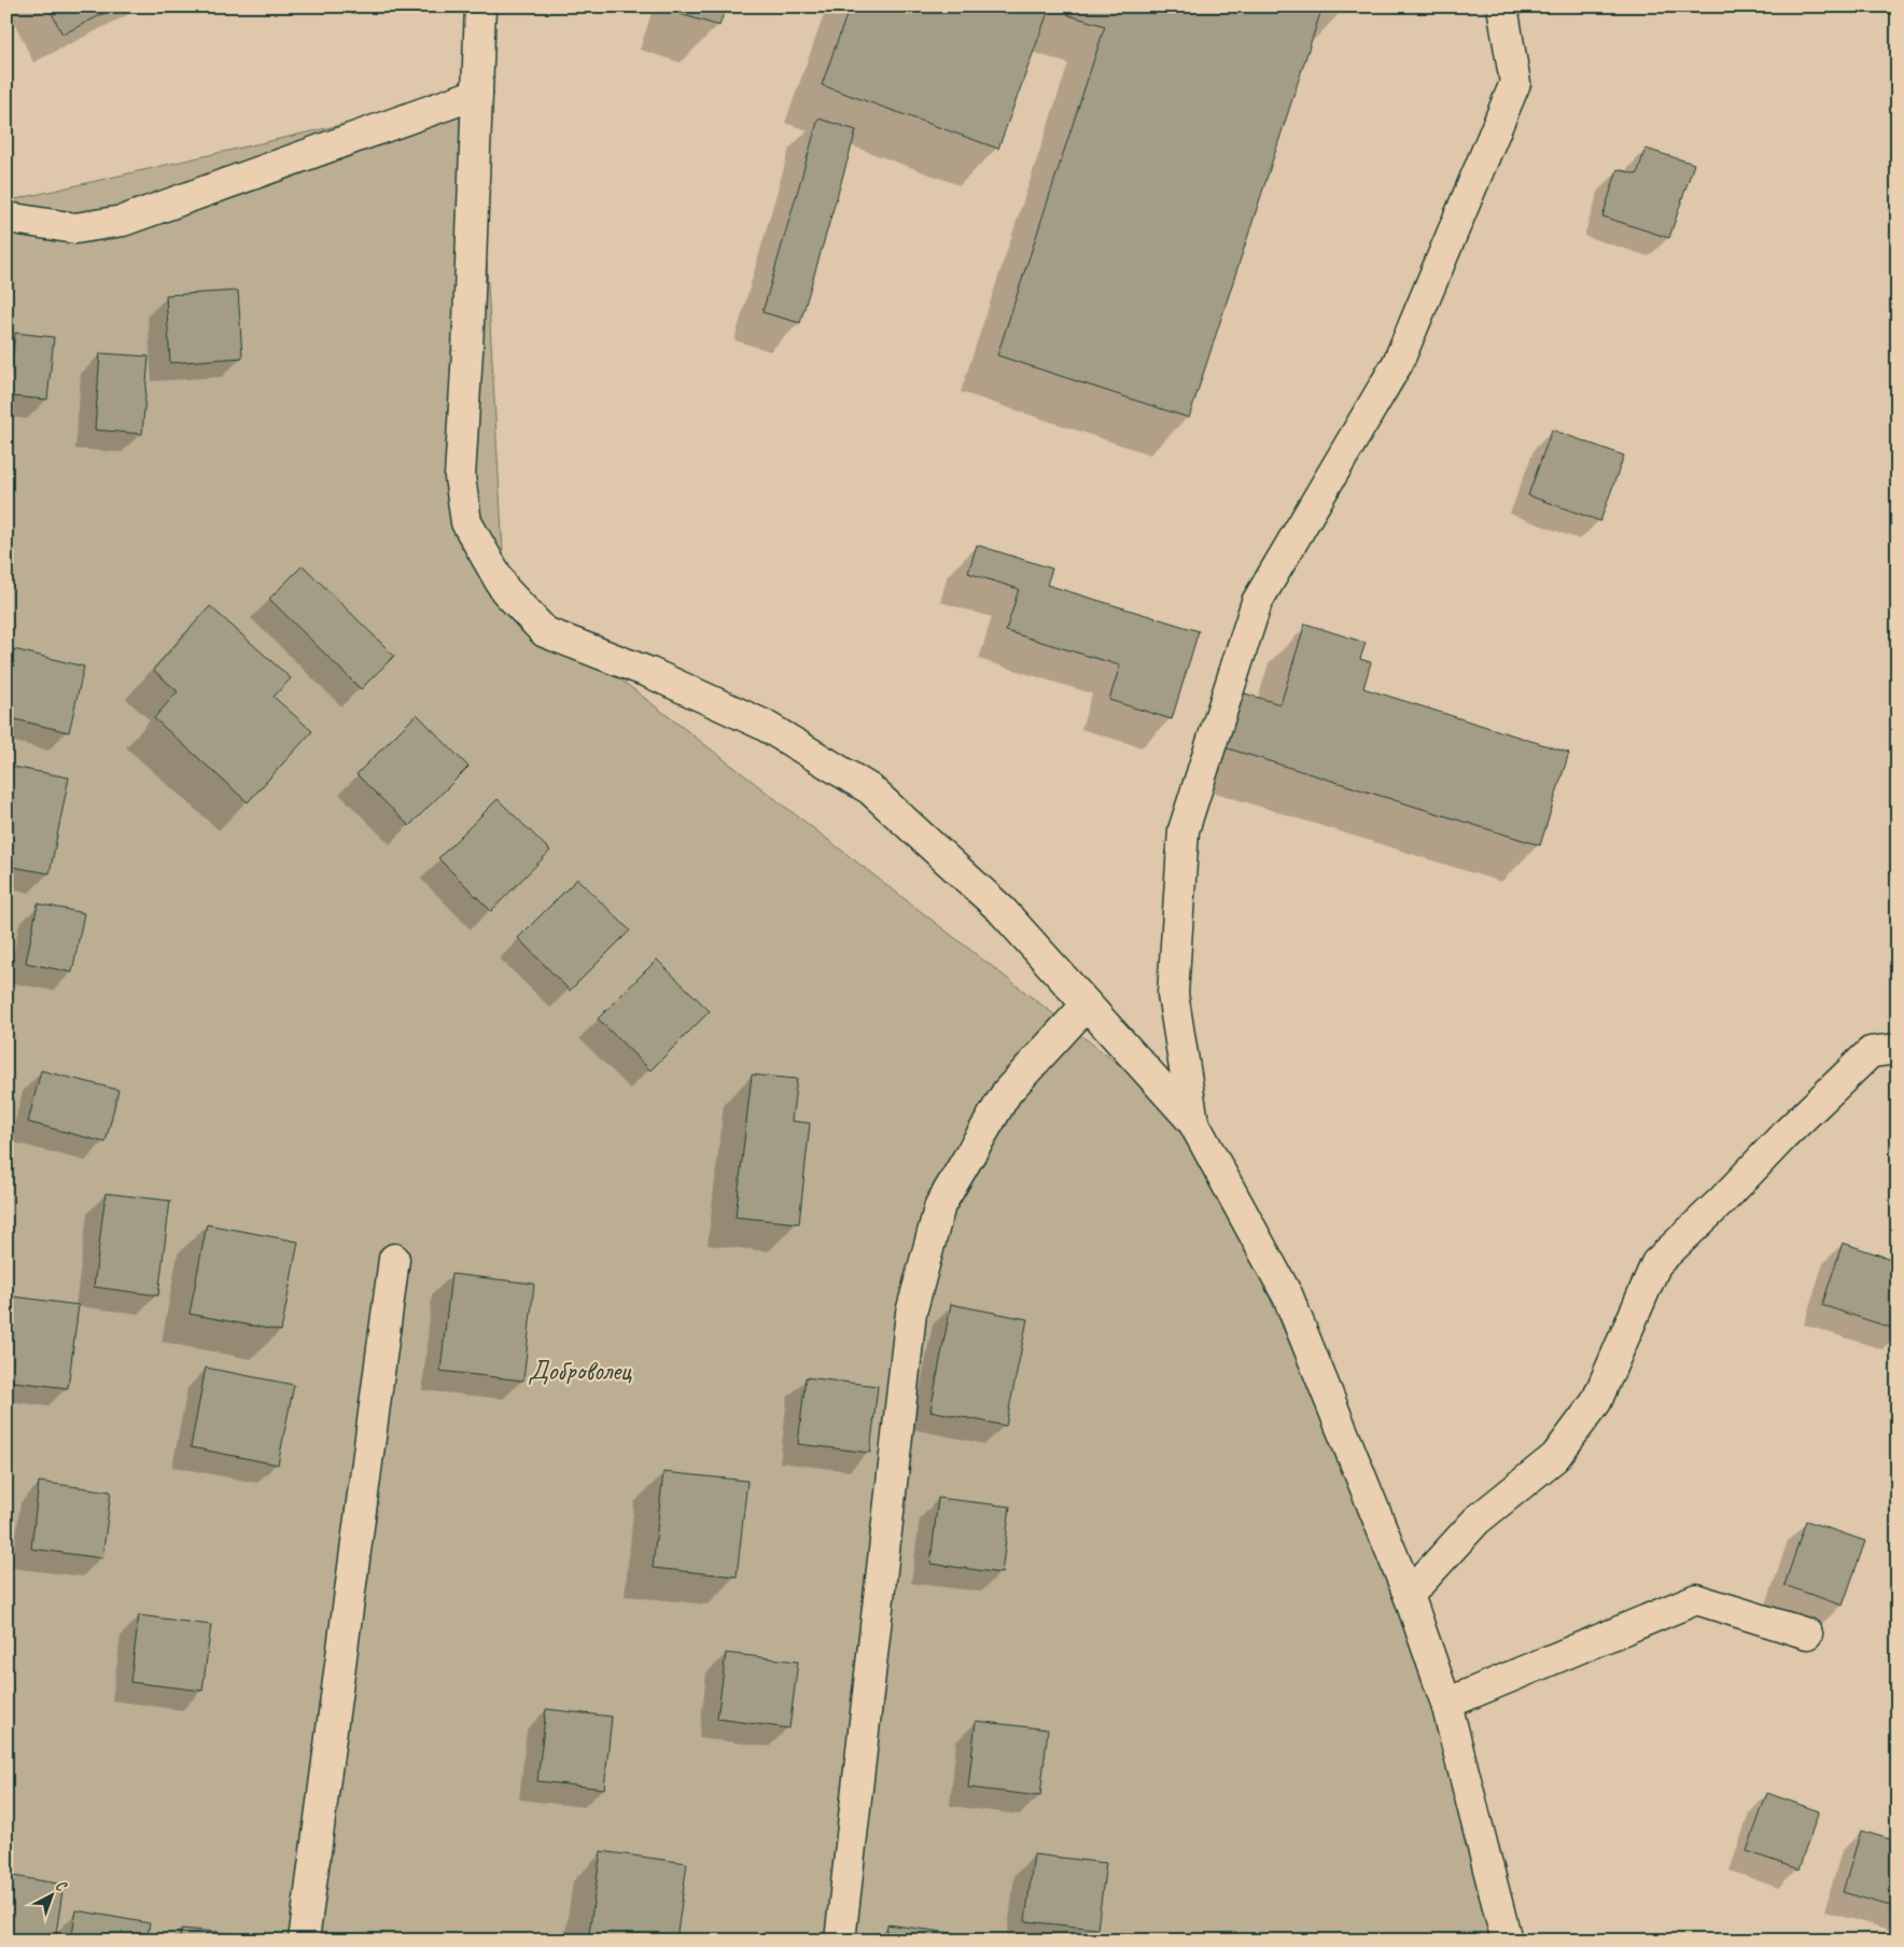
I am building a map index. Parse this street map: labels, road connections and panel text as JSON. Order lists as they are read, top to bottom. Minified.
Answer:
{"parks":["Доброволец"],"north":"top right"}
